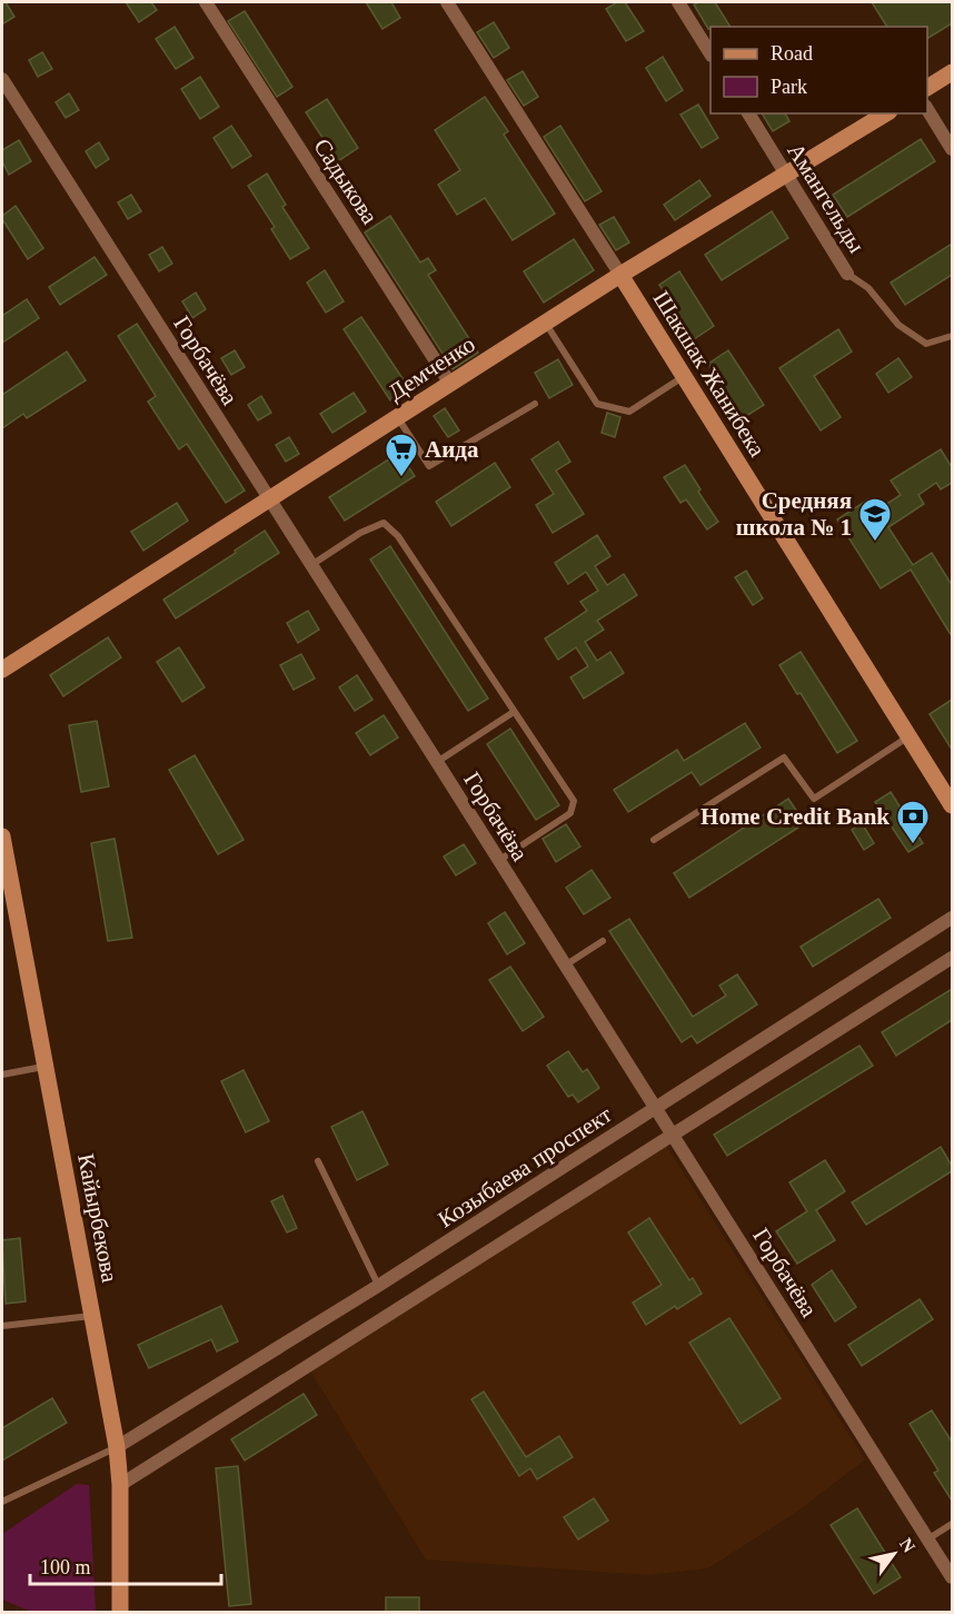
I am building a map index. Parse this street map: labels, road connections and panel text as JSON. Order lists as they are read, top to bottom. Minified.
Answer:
{"streets":{"street":["Садыкова","Амангельды","Горбачёва","Демченко","Шакшак Жанибека","Козыбаева проспект","Кайырбекова"]},"crossings":[["Садыкова","Демченко"],["Амангельды","Демченко"],["Горбачёва","Демченко"],["Горбачёва","Козыбаева проспект"],["Демченко","Шакшак Жанибека"],["Козыбаева проспект","Кайырбекова"]],"places":{"supermarket":["Аида"],"school or university":["Средняя школа № 1"],"bank":["Home Credit Bank"]},"legend":["Road","Park"],"scale_bar":"100 m","north":"top right"}
